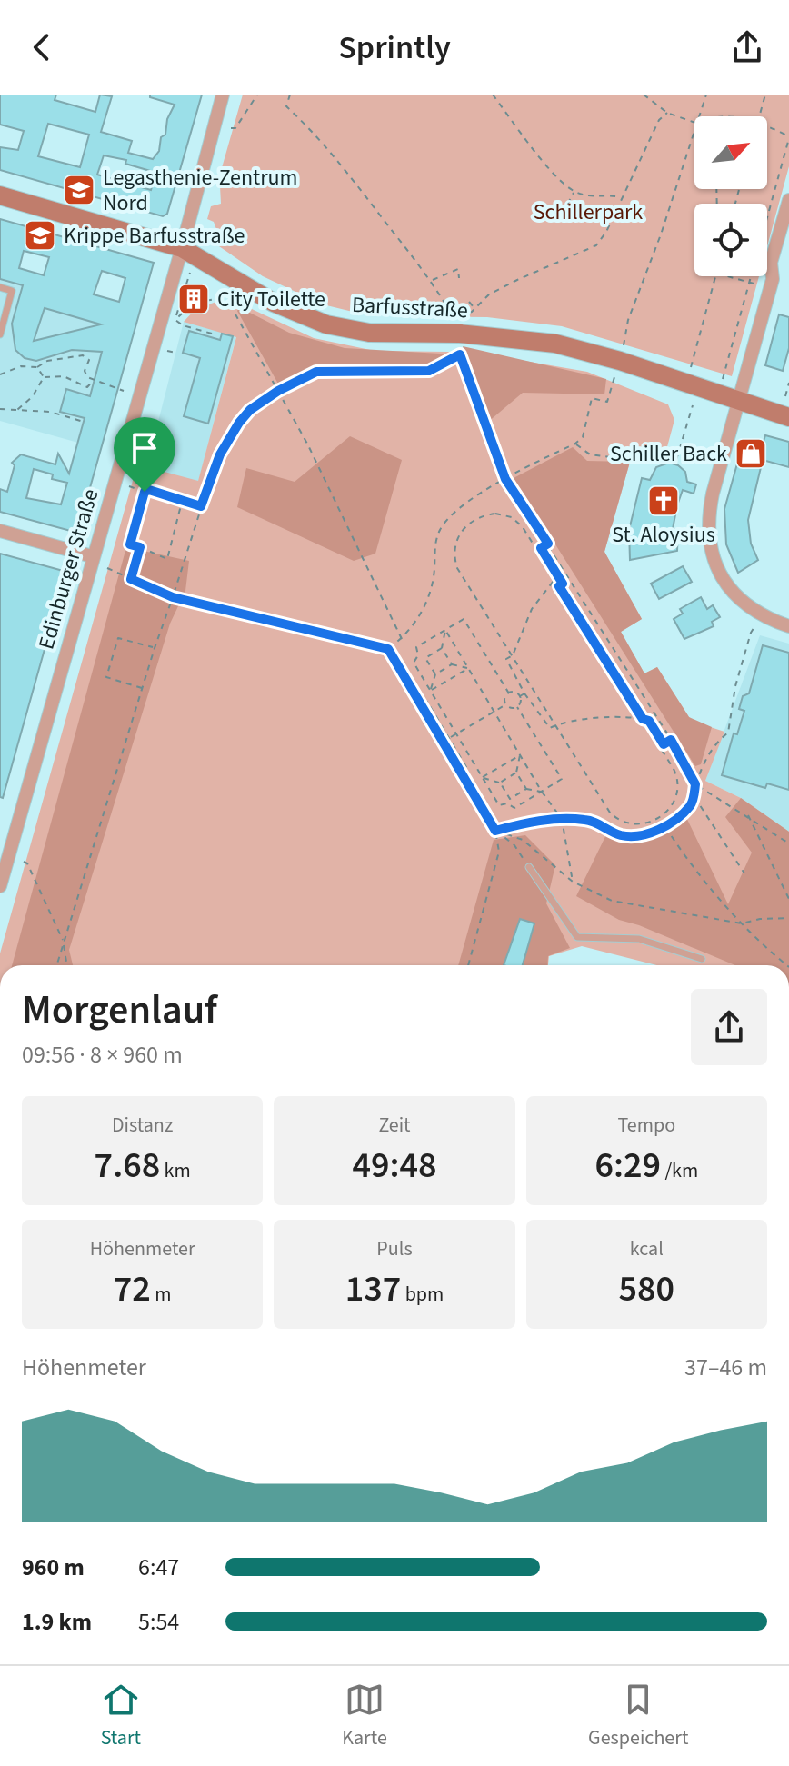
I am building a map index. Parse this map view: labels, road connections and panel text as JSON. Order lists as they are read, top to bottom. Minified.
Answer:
{"streets":{"main road":["Barfusstraße"],"street":["Edinburger Straße"]},"crossings":[["Barfusstraße","Edinburger Straße"]],"parks":["Schillerpark"],"places":{"school or university":["Legasthenie-Zentrum Nord","Krippe Barfusstraße"],"building":["City Toilette"],"shop":["Schiller Back"],"church":["St. Aloysius"]},"north":"top right","page":{"header":"Sprintly","heading":["Morgenlauf","09:56 · 8 × 960 m"],"stats":[["Distanz","7.68 km"],["Zeit","49:48"],["Tempo","6:29 /km"],["Höhenmeter","72 m"],["Puls","137 bpm"],["kcal","580"]],"chart":["Höhenmeter","37–46 m"],"list":[{"name":"960 m","note":"6:47"},{"name":"1.9 km","note":"5:54"}],"tabs":["Start","Karte","Gespeichert"]}}
